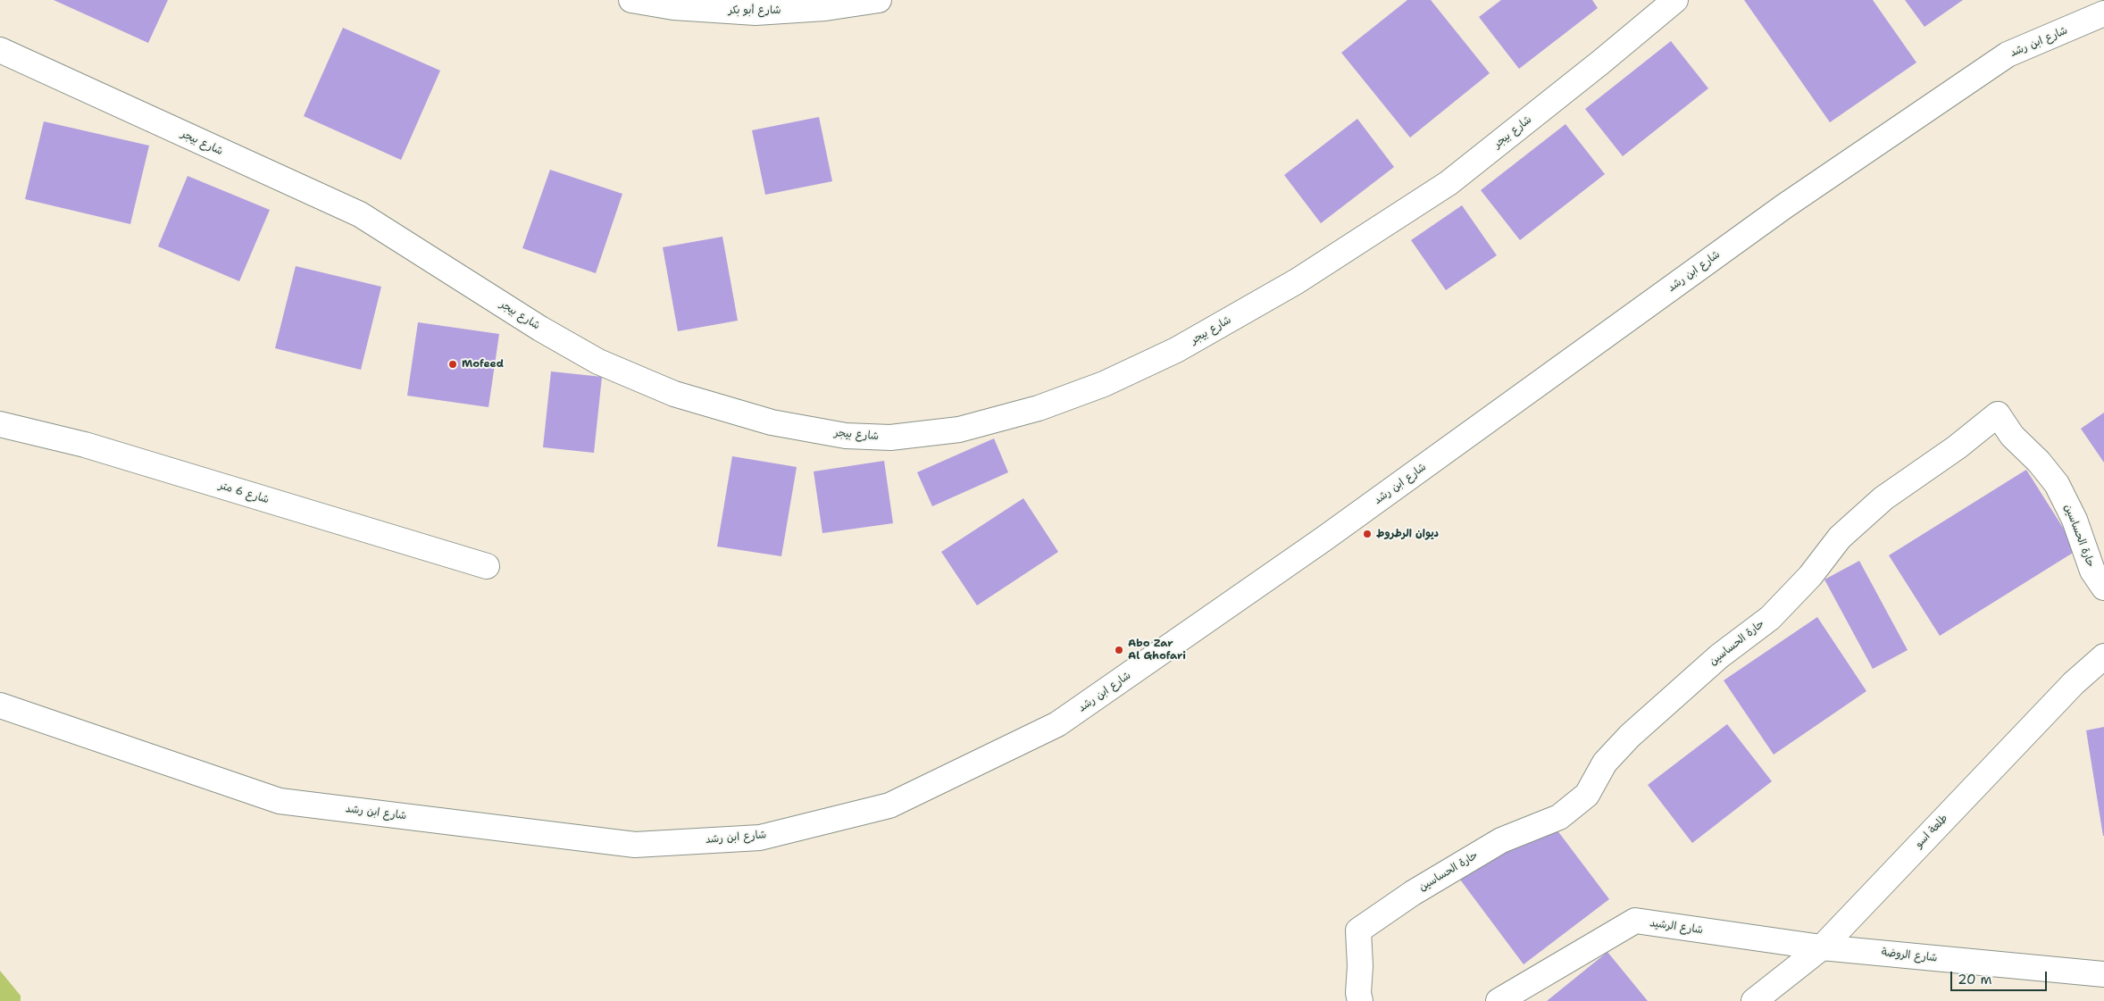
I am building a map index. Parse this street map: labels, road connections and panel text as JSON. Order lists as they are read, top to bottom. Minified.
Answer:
{"streets":{"street":["شارع أبو بكر","شارع ابن رشد","شارع بيجر","شارع 6 متر","حارة الحساسين","طلعة اسو","شارع الرشيد","شارع الروضة"]},"crossings":[["طلعة اسو","شارع الرشيد"],["طلعة اسو","شارع الروضة"],["شارع الرشيد","شارع الروضة"]],"places":["Mofeed","ديوان الرطروط","Abo Zar Al Ghofari"],"scale_bar":"20 m"}
